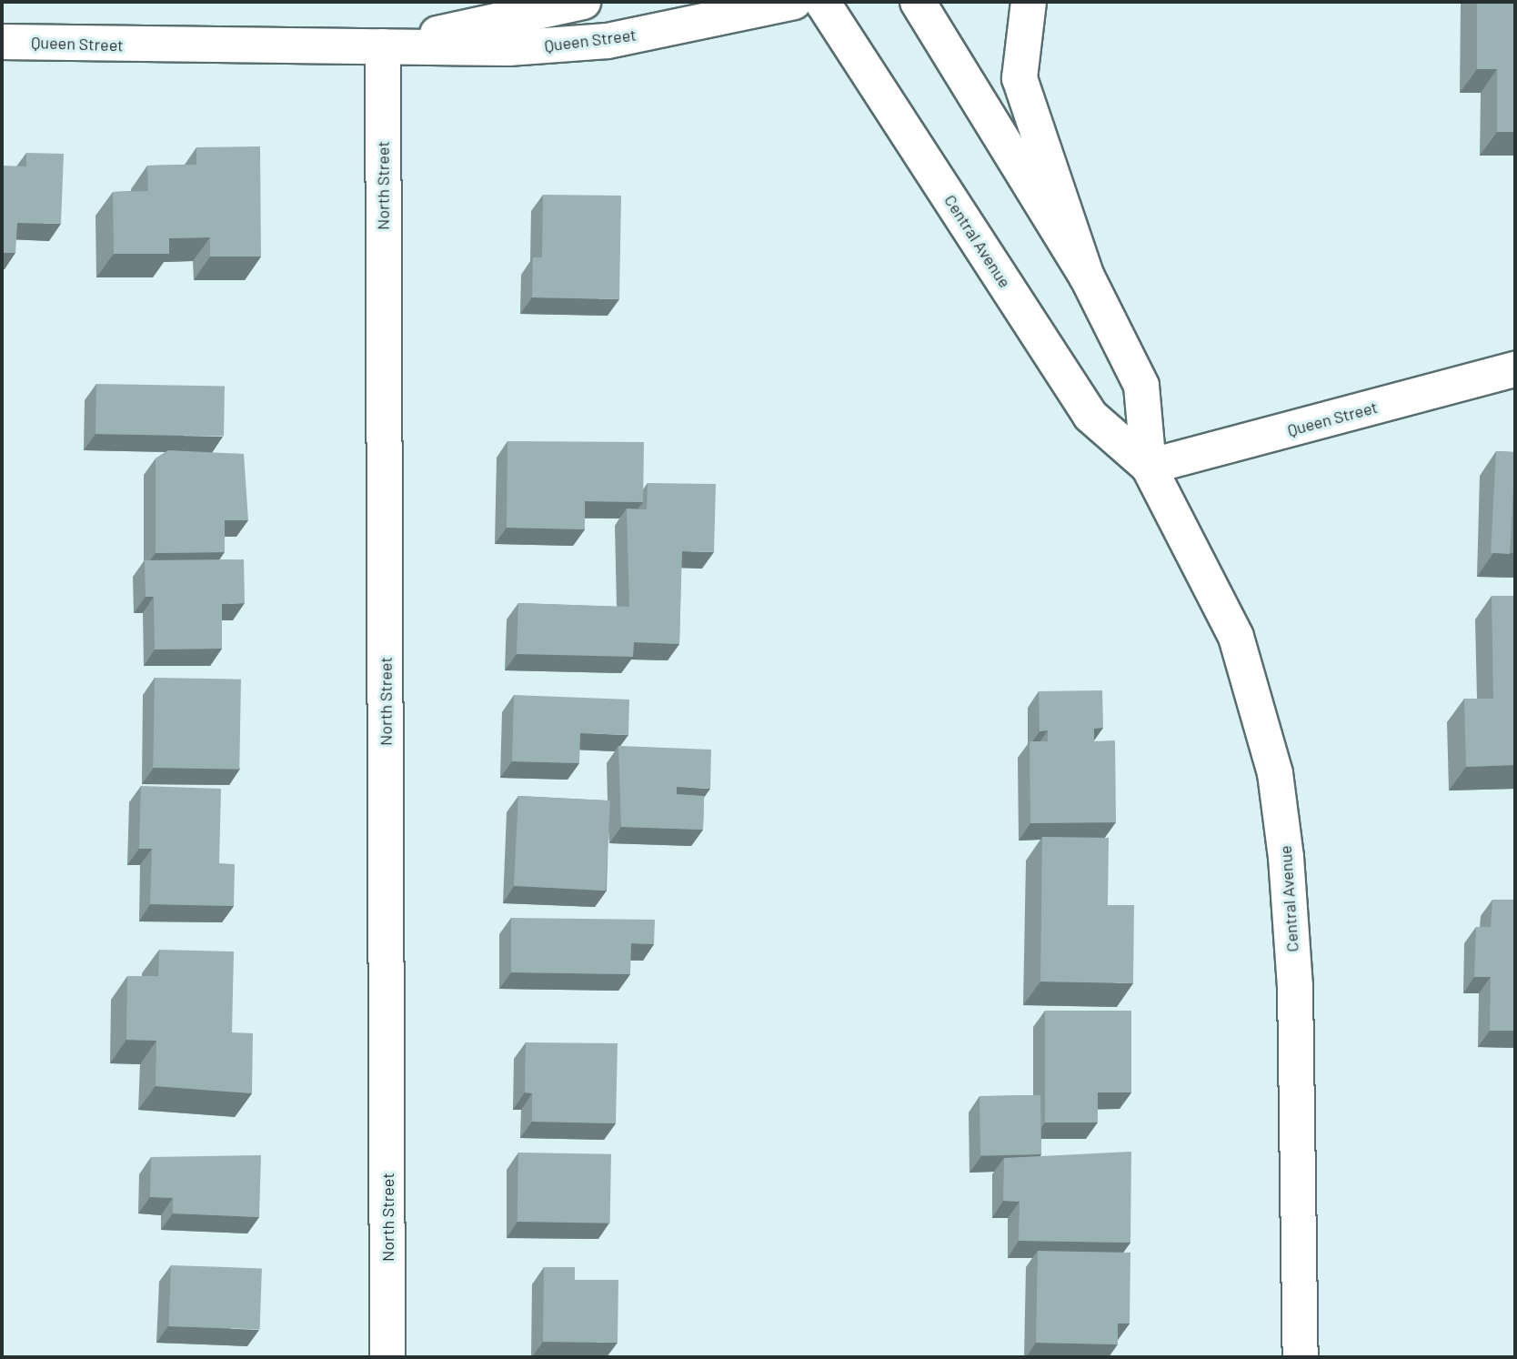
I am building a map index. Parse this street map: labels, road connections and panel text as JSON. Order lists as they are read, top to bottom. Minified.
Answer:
{"streets":{"main road":["Queen Street","North Street","Central Avenue"]},"crossings":[["Queen Street","North Street"],["Queen Street","Central Avenue"]]}
